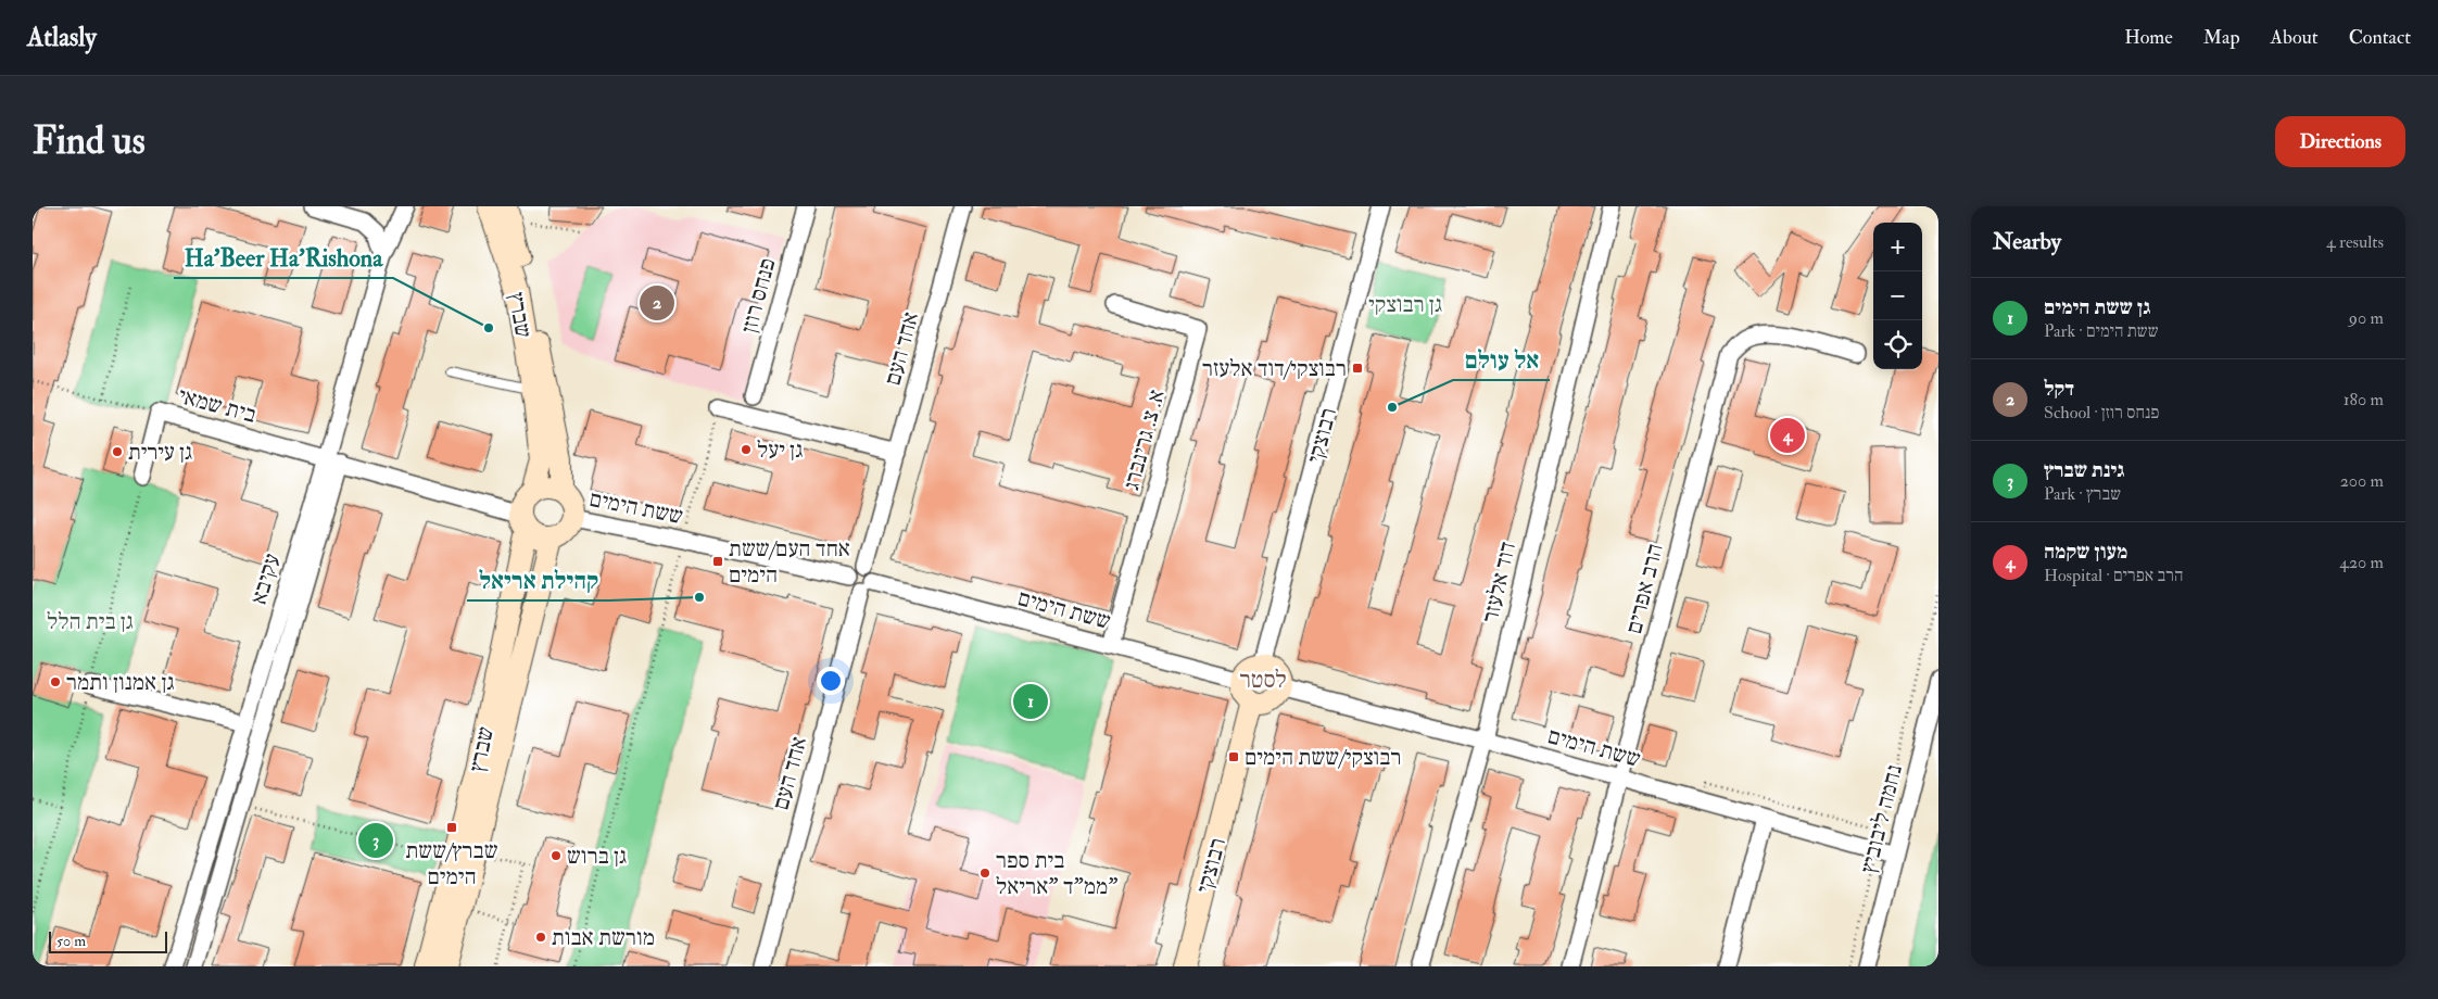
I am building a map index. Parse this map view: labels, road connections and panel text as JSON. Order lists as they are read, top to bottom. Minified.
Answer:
{"streets":{"street":["פנחס רוזן","שברץ","אחד העם","בית שמאי","רבוצקי","א. צ. גרינברג","ששת הימים","עקיבא","דוד אלעזר","הרב אפרים","נחמה ליבוביץ"]},"crossings":[["שברץ","ששת הימים"],["אחד העם","ששת הימים"],["בית שמאי","עקיבא"],["רבוצקי","ששת הימים"],["א. צ. גרינברג","ששת הימים"],["ששת הימים","דוד אלעזר"],["ששת הימים","הרב אפרים"],["ששת הימים","נחמה ליבוביץ"]],"districts":["לסטר"],"parks":["גן רבוצקי","גן בית הלל"],"places":{"other":["Ha'Beer Ha'Rishona","אל עולם","גן יעל","גן עירית","קהילת אריאל","גן אמנון ותמר","גן ברוש","בית ספר ממ\"ד \"אריאל\"","מורשת אבות"],"transit":["רבוצקי/דוד אלעזר","אחד העם/ששת הימים","רבוצקי/ששת הימים","שברץ/ששת הימים"]},"scale_bar":"50 m","page":{"header":"Atlasly","nav":["Home","Map","About","Contact"],"buttons":"Directions","title":"Find us","heading":["Nearby","4 results"],"map_buttons":["+","−"],"list":[{"mark":"1","name":"גן ששת הימים","note":"Park · ששת הימים","value":"90 m"},{"mark":"2","name":"דקל","note":"School · פנחס רוזן","value":"180 m"},{"mark":"3","name":"גינת שברץ","note":"Park · שברץ","value":"200 m"},{"mark":"4","name":"מעון שקמה","note":"Hospital · הרב אפרים","value":"420 m"}],"pins":["2","4","1","3"],"scale":"50 m"}}
